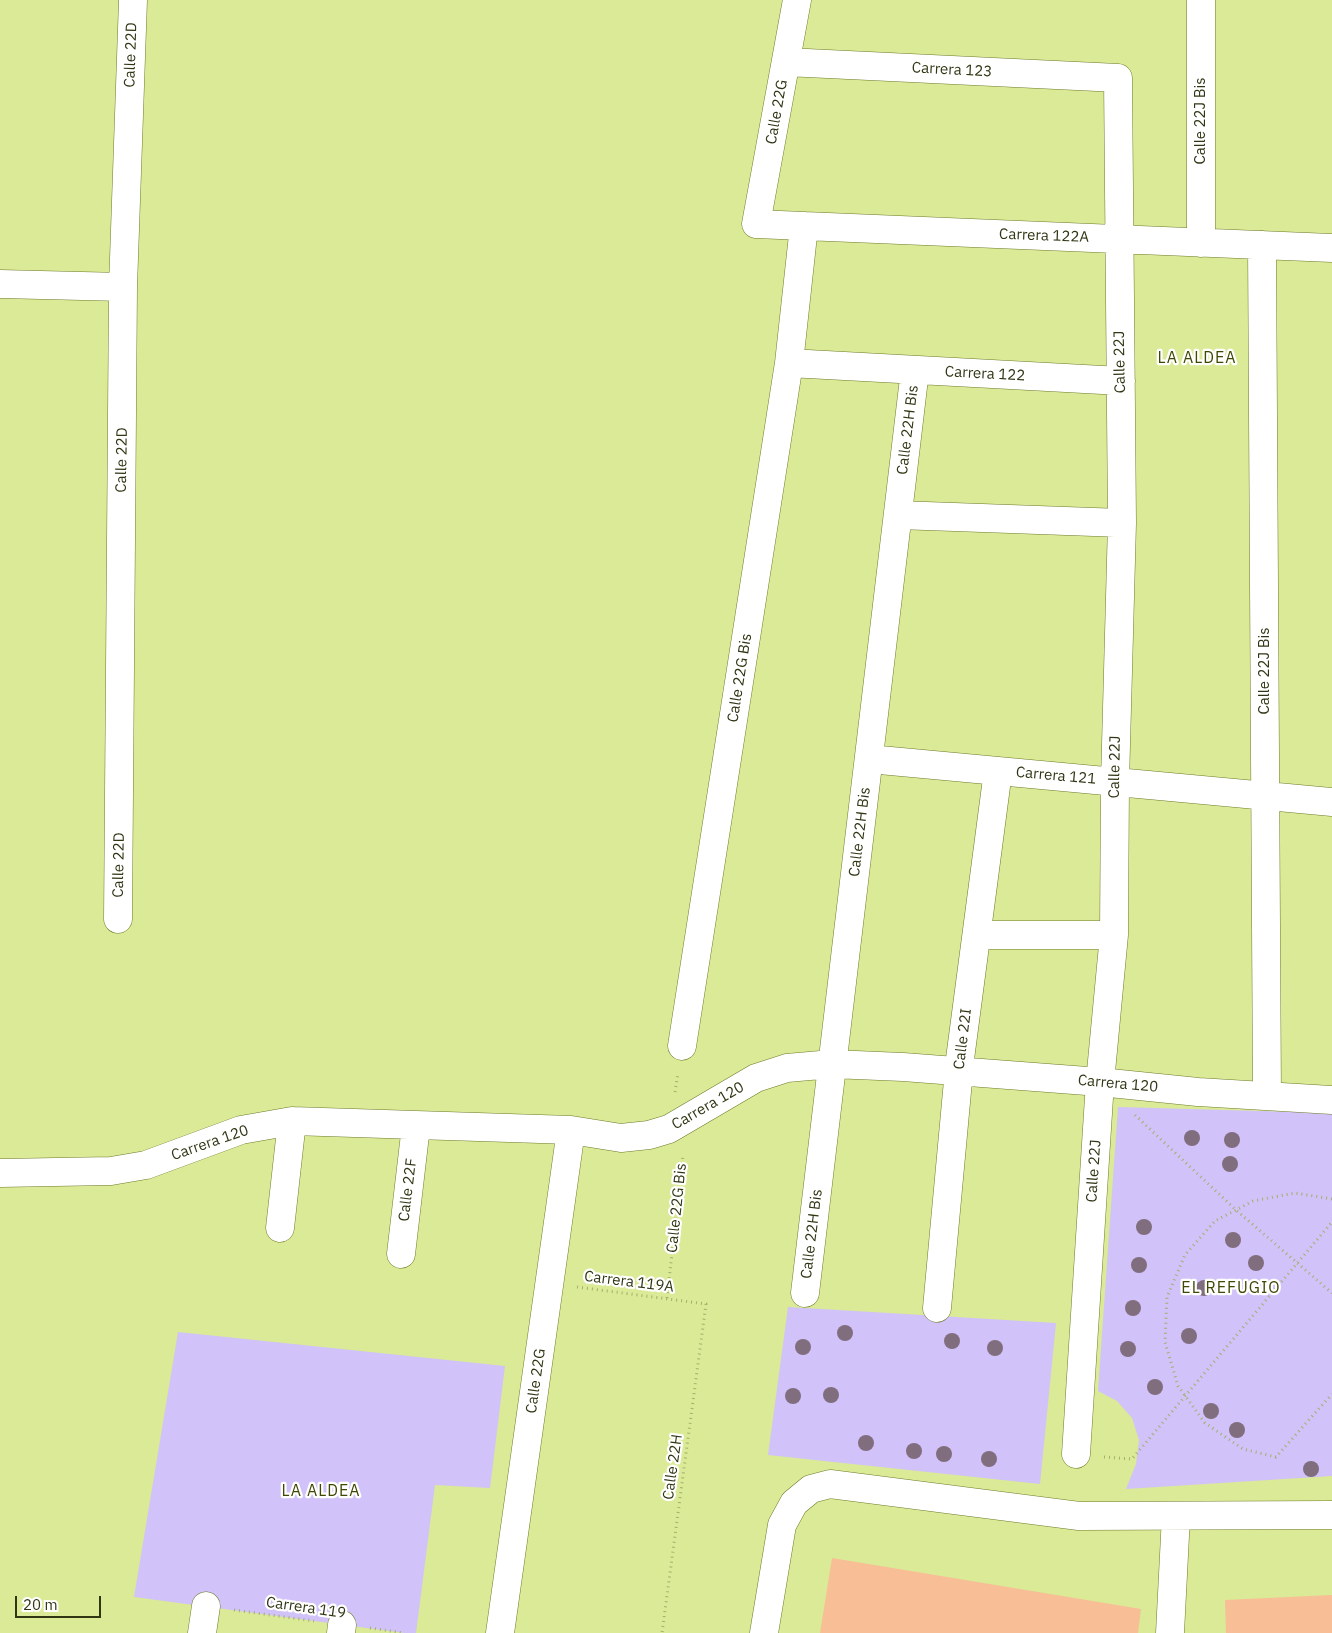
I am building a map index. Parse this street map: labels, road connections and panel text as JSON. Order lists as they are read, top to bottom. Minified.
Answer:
{"streets":{"street":["Calle 22D","Carrera 123","Calle 22G","Calle 22J Bis","Carrera 122A","Calle 22J","Carrera 122","Calle 22H Bis","Calle 22G Bis","Carrera 121","Calle 22I","Carrera 120","Calle 22F"],"path":["Carrera 119A","Calle 22H","Carrera 119"]},"crossings":[["Carrera 123","Calle 22G"],["Carrera 123","Calle 22J"],["Calle 22G","Carrera 122A"],["Calle 22G","Carrera 120"],["Calle 22G","Carrera 119A"],["Calle 22J Bis","Carrera 122A"],["Calle 22J Bis","Carrera 121"],["Calle 22J Bis","Carrera 120"],["Carrera 122A","Calle 22J"],["Carrera 122A","Calle 22G Bis"],["Calle 22J","Carrera 122"],["Calle 22J","Carrera 121"],["Calle 22J","Carrera 120"],["Carrera 122","Calle 22H Bis"],["Carrera 122","Calle 22G Bis"],["Calle 22H Bis","Carrera 121"],["Calle 22H Bis","Carrera 120"],["Calle 22G Bis","Carrera 120"],["Calle 22G Bis","Carrera 119A"],["Carrera 121","Calle 22I"],["Calle 22I","Carrera 120"],["Carrera 120","Calle 22F"],["Carrera 119A","Calle 22H"]],"districts":["LA ALDEA","EL REFUGIO","LA ALDEA"],"scale_bar":"20 m"}
